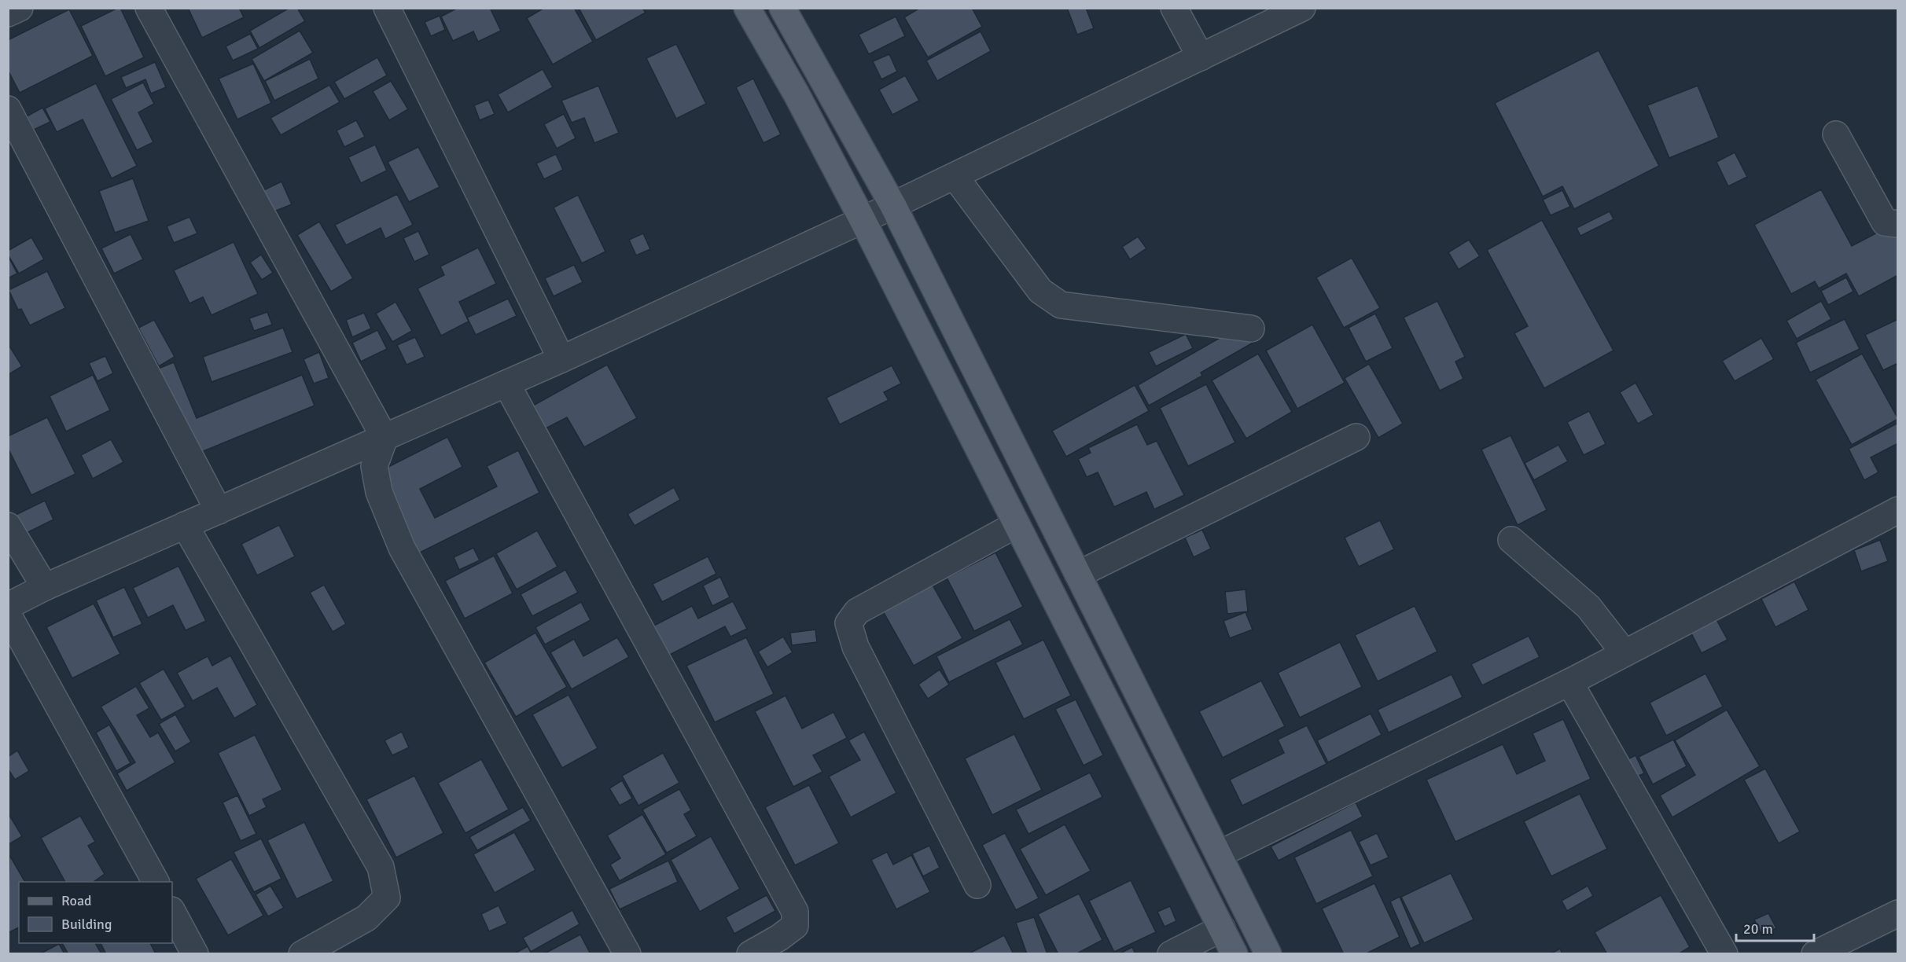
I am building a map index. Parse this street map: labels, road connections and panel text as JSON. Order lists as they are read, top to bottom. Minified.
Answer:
{"legend":["Road","Building"],"scale_bar":"20 m"}
